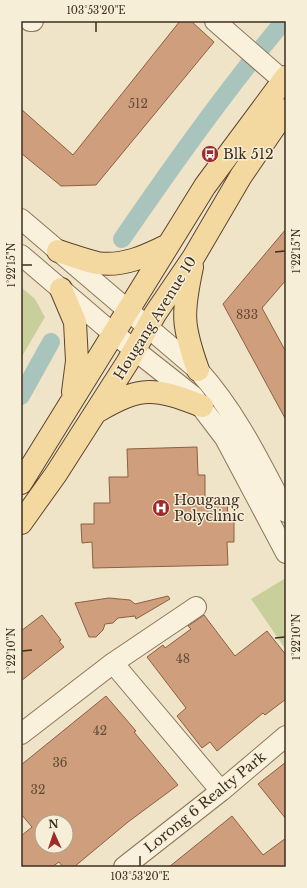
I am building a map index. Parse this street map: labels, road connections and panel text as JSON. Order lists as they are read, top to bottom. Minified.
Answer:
{"streets":{"main road":["Hougang Avenue 10"],"street":["Lorong 6 Realty Park"]},"places":{"bus stop":["Blk 512"],"hospital":["Hougang Polyclinic"]},"house_numbers":["512","833","48","42","36","32"],"north":"top","coordinates":["103°53'20\"E","1°22'15\"N","1°22'10\"N"]}
